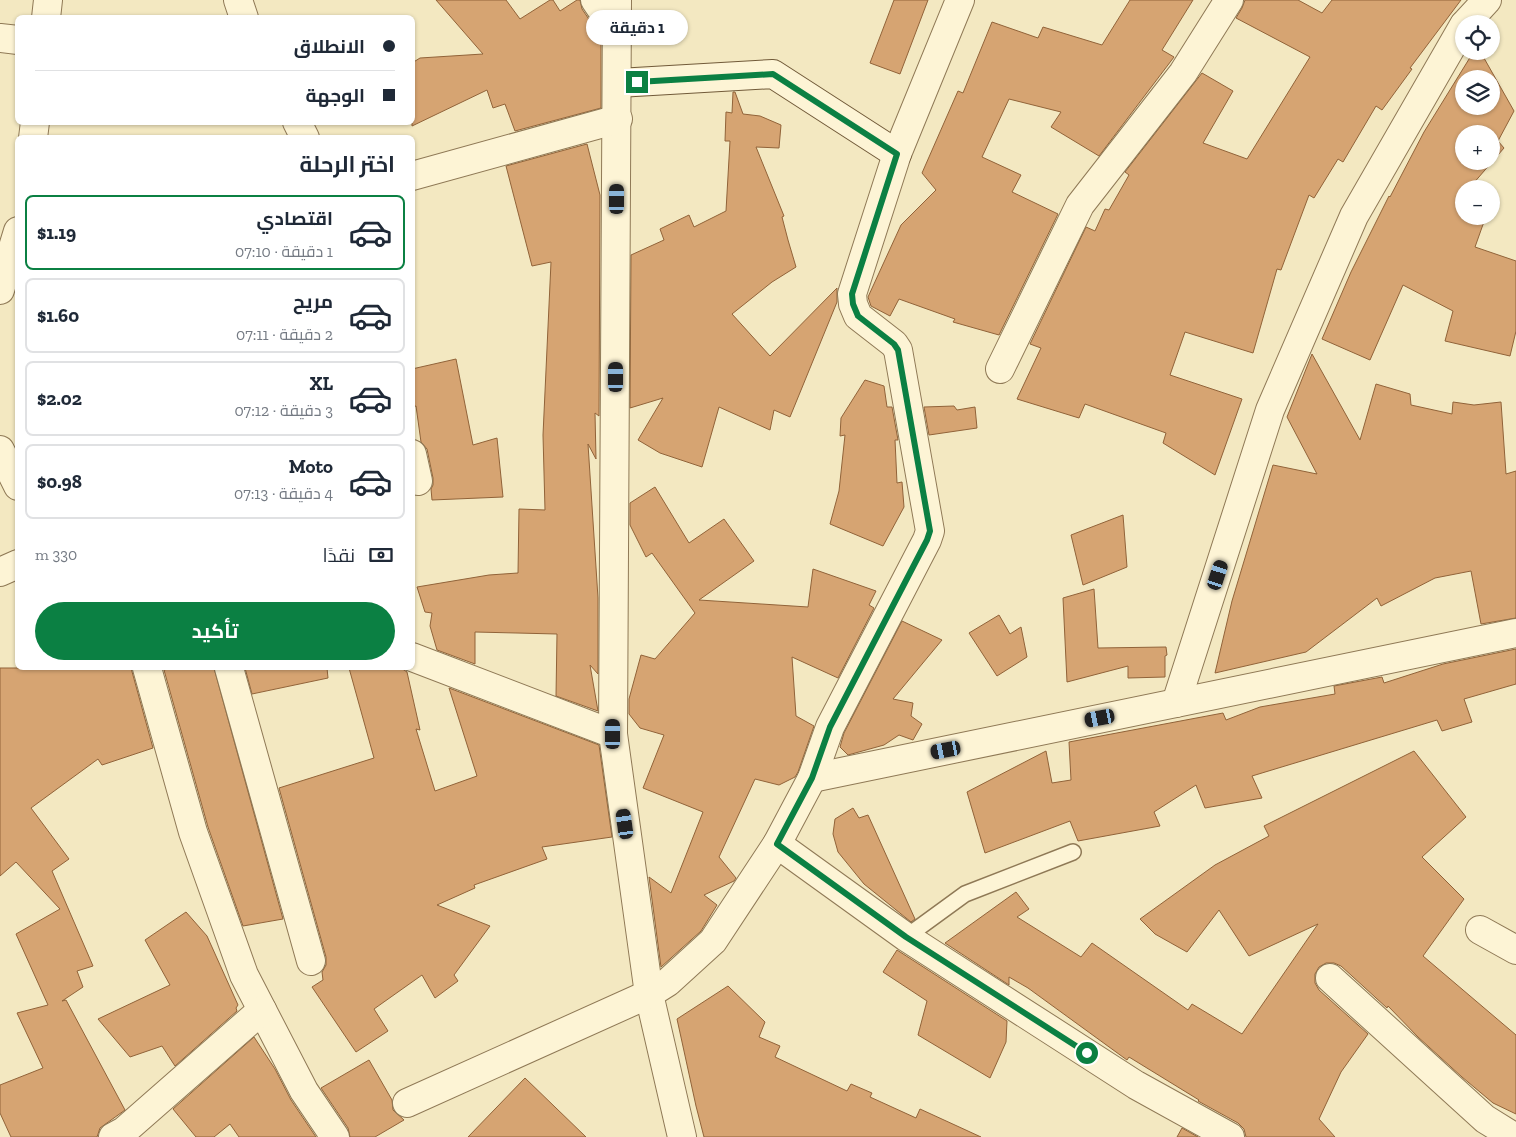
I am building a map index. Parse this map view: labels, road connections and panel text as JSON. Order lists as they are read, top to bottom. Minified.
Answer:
{"page":{"bubble":"1 دقيقة","map_buttons":["+","−"],"banner":["الانطلاق","الوجهة"],"heading":"اختر الرحلة","list":[{"name":"اقتصادي","note":"1 دقيقة · 07:10","value":"$1.19"},{"name":"مريح","note":"2 دقيقة · 07:11","value":"$1.60"},{"name":"XL","note":"3 دقيقة · 07:12","value":"$2.02"},{"name":"Moto","note":"4 دقيقة · 07:13","value":"$0.98"}],"pay":["نقدًا","330 m"],"buttons":"تأكيد"}}
